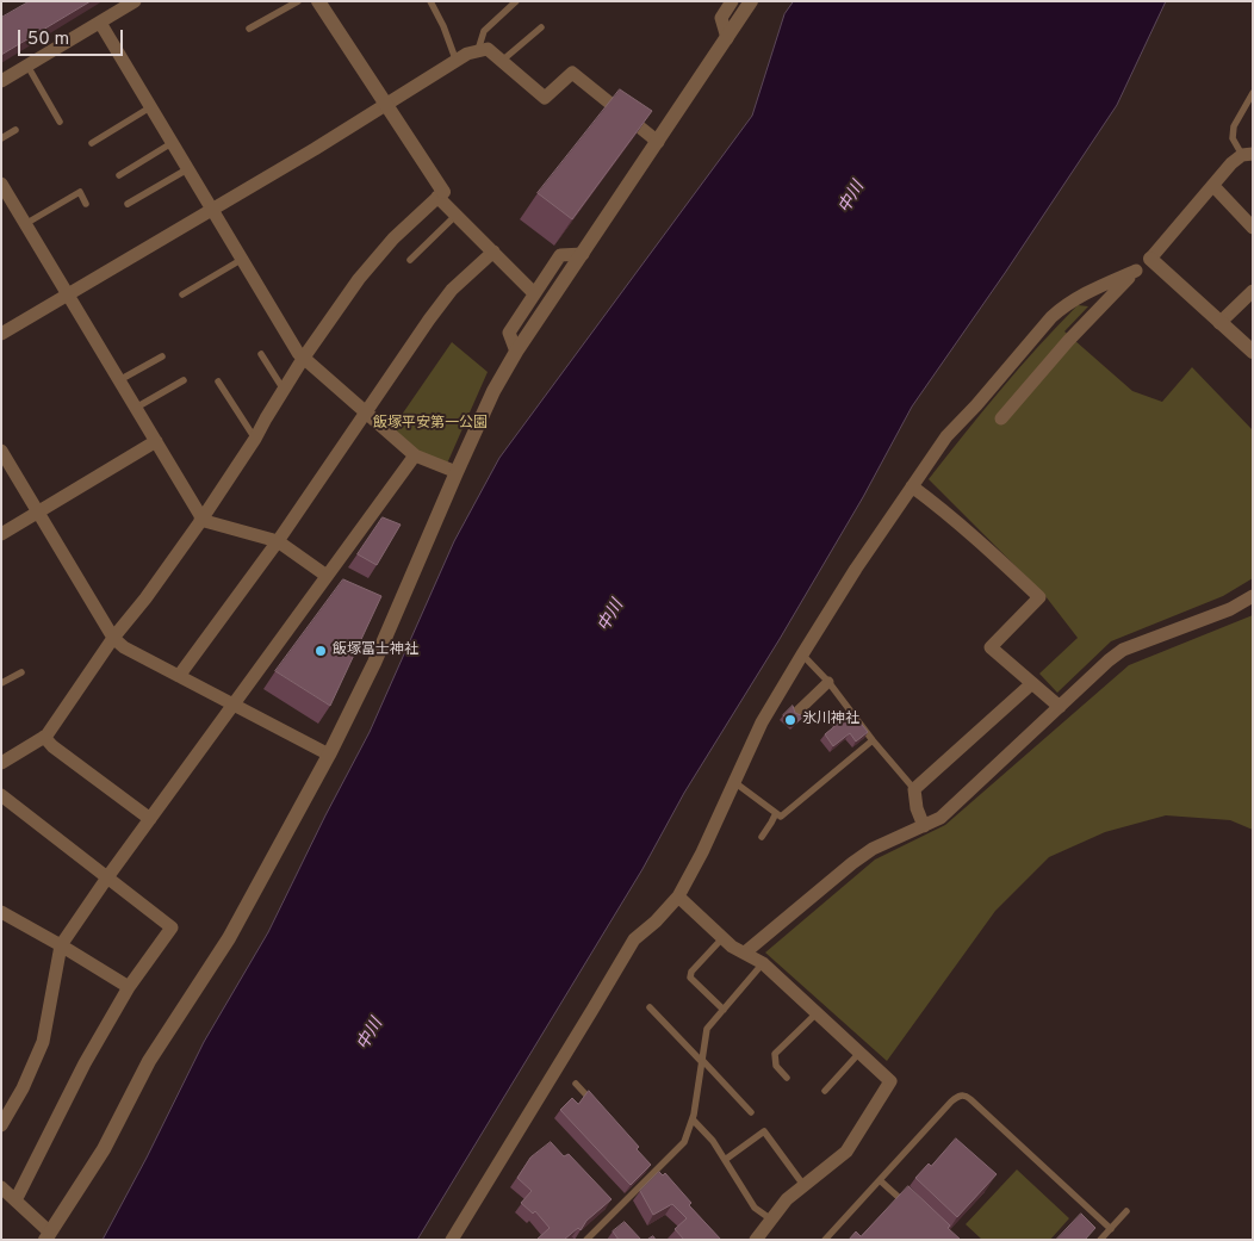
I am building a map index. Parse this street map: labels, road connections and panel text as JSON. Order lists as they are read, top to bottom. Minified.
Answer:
{"water":["中川"],"parks":["飯塚平安第一公園"],"places":["飯塚冨士神社","氷川神社"],"scale_bar":"50 m"}
